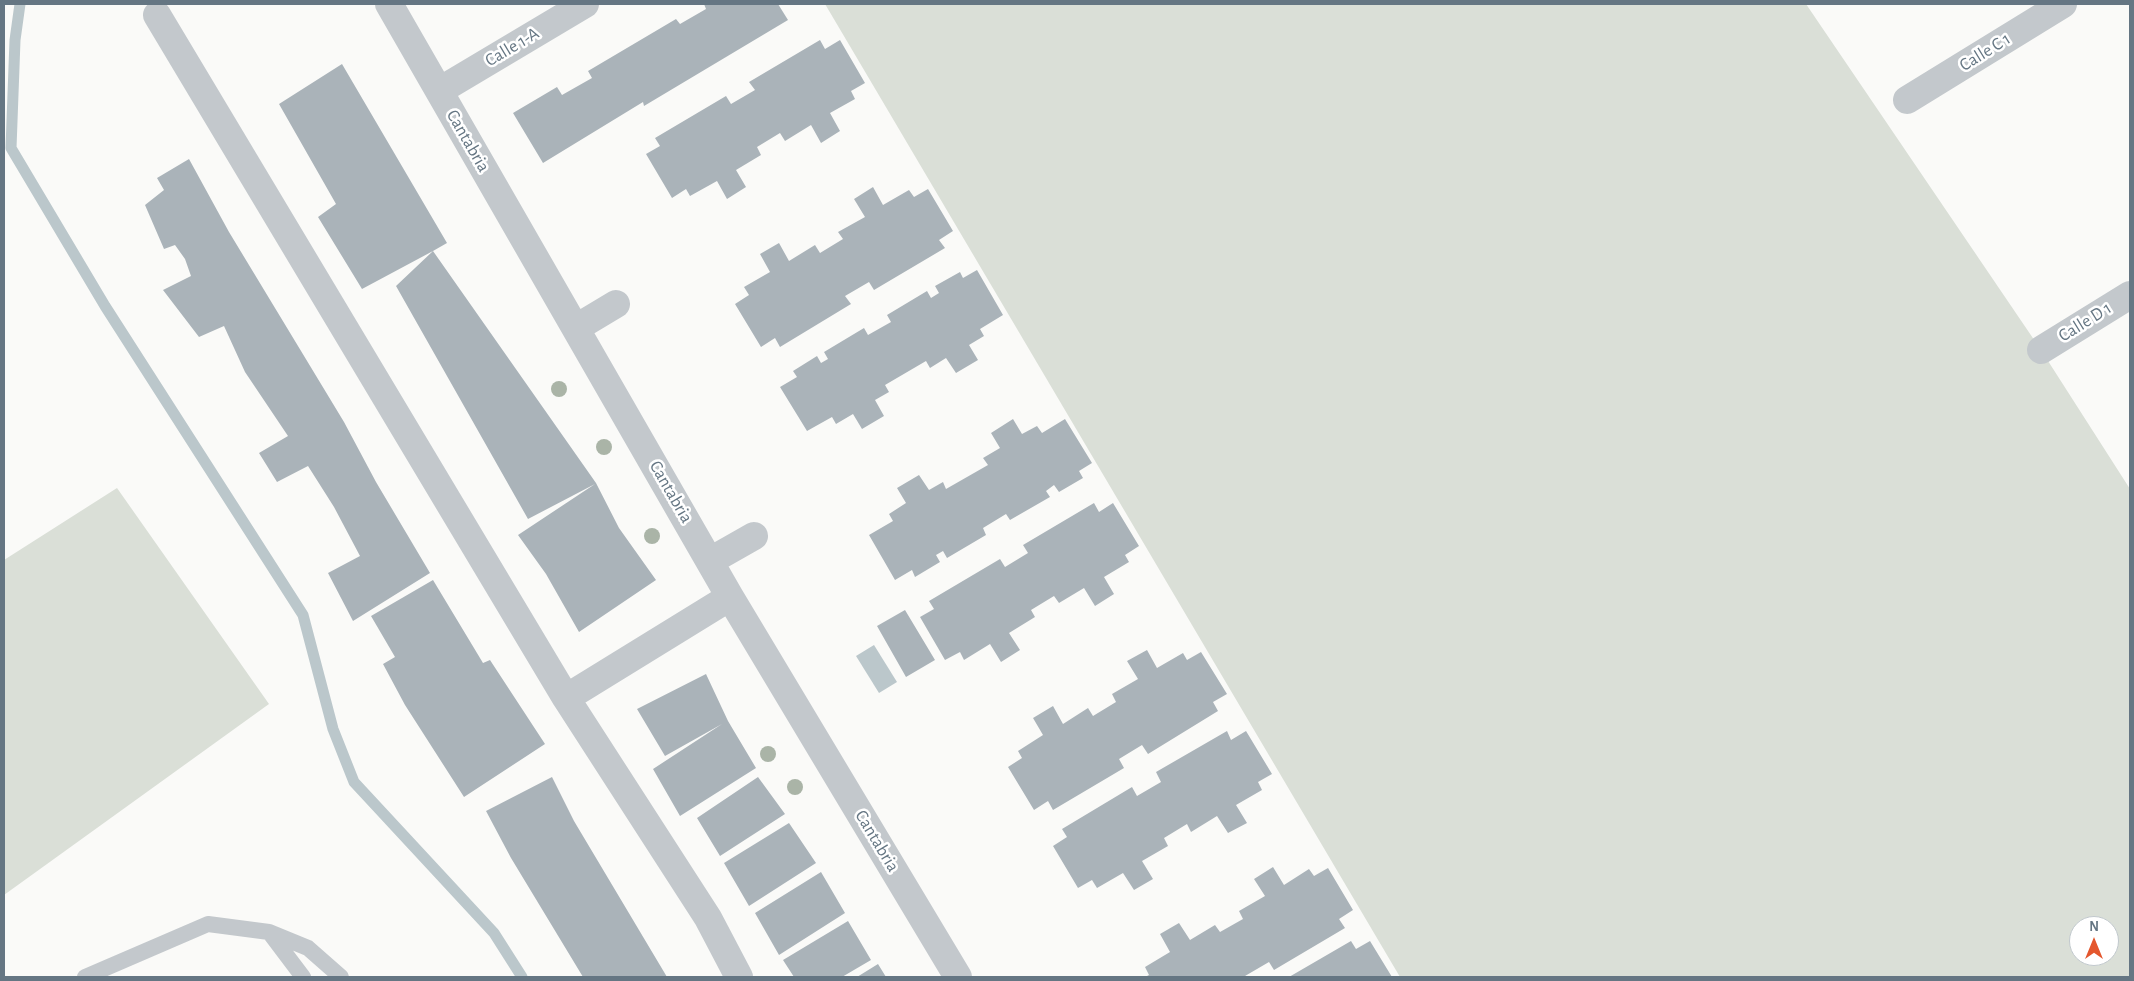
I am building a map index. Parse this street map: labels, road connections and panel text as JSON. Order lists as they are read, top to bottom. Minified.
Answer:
{"streets":{"street":["Calle 1-A","Calle C 1","Cantabria","Calle D 1"]},"crossings":[["Calle 1-A","Cantabria"]],"north":"top"}
